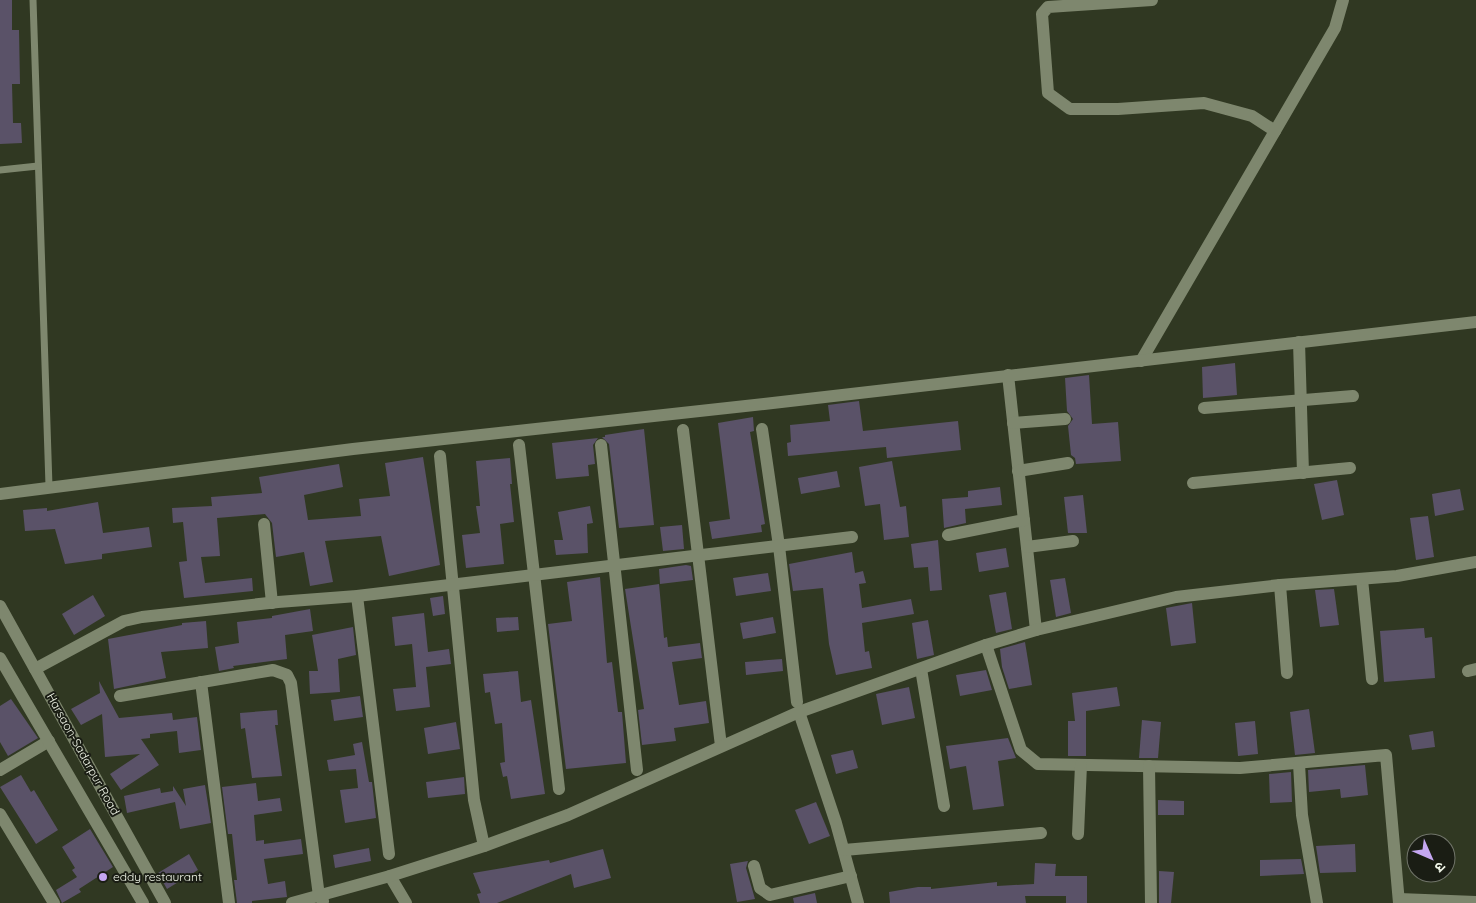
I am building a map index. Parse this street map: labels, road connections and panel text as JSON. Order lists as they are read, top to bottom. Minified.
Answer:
{"streets":{"street":["Harsaon-Sadarpur Road"]},"places":["eddy restaurant"],"north":"bottom right"}
